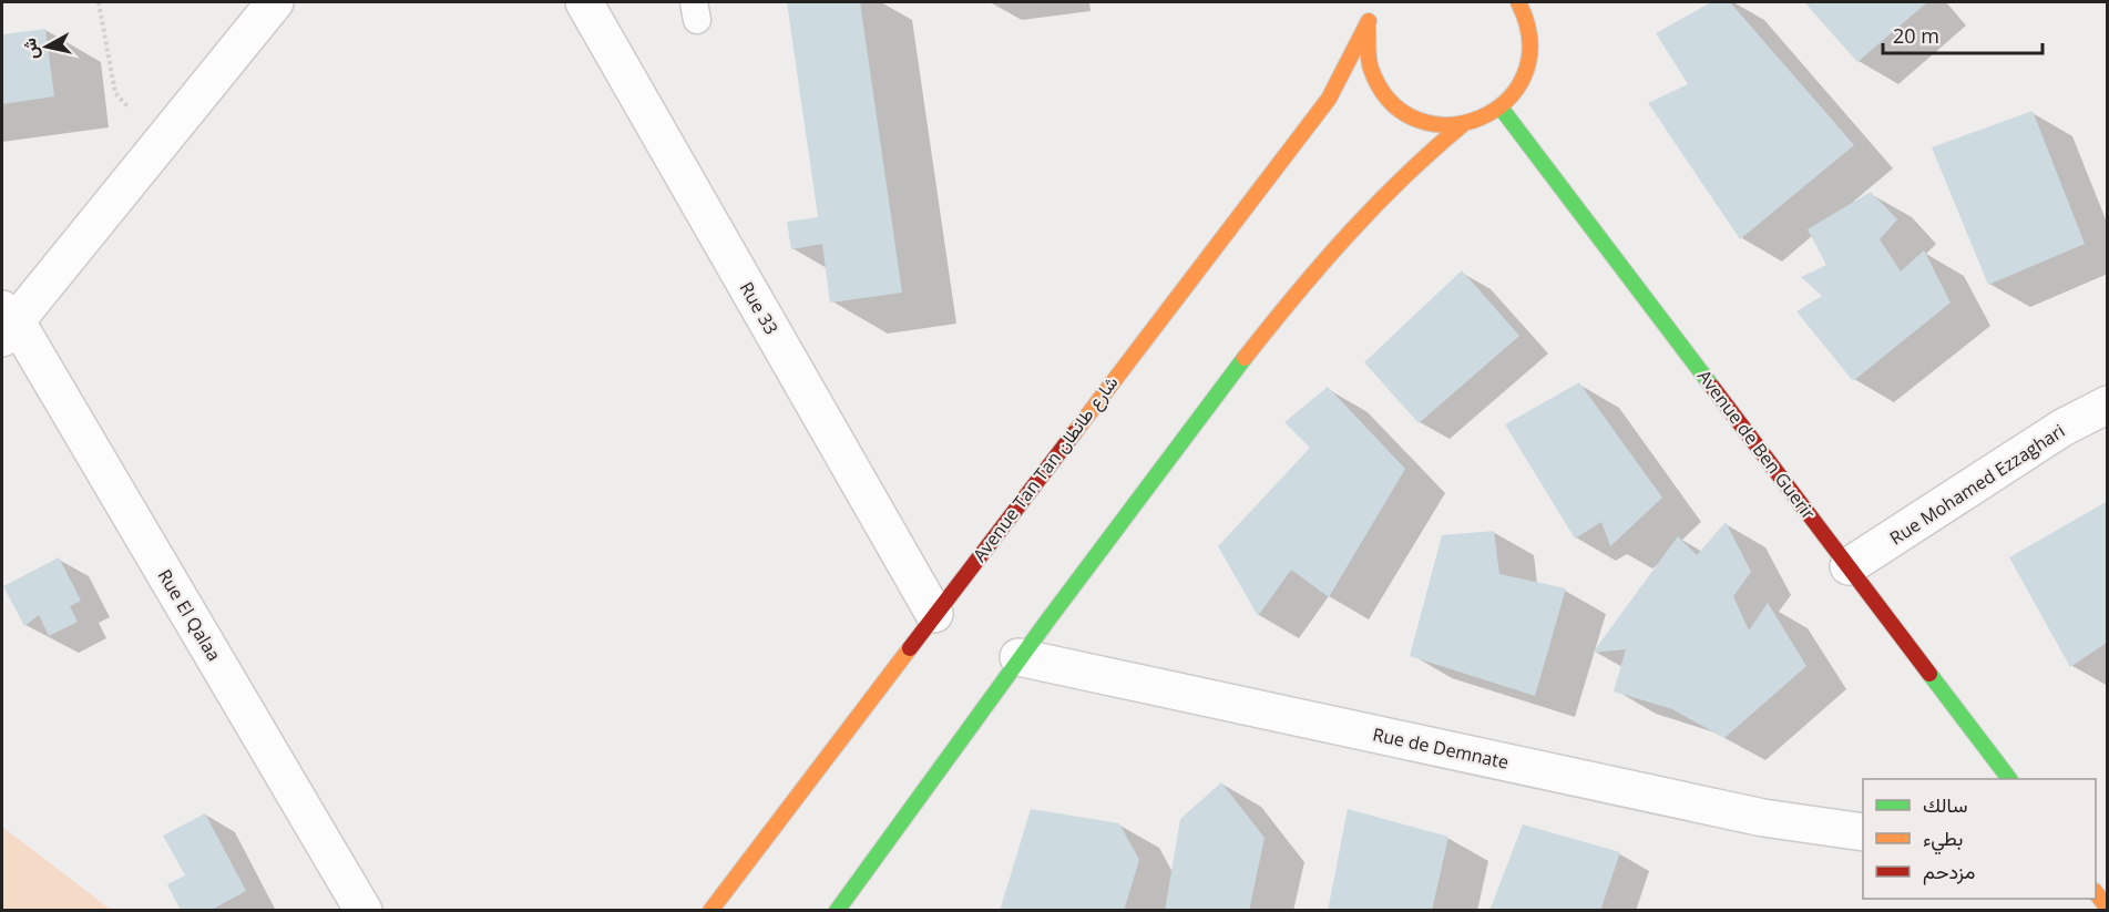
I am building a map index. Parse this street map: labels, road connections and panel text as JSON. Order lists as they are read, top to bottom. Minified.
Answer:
{"streets":{"main road":["Avenue de Ben Guerir","Avenue Tan Tan شارع طانطان"],"street":["Rue 33","Rue Mohamed Ezzaghari","Rue El Qalaa","Rue de Demnate"]},"crossings":[["Rue 33","Avenue Tan Tan شارع طانطان"],["Avenue de Ben Guerir","Rue Mohamed Ezzaghari"]],"legend":["سالك","بطيء","مزدحم"],"scale_bar":"20 m","north":"left"}
